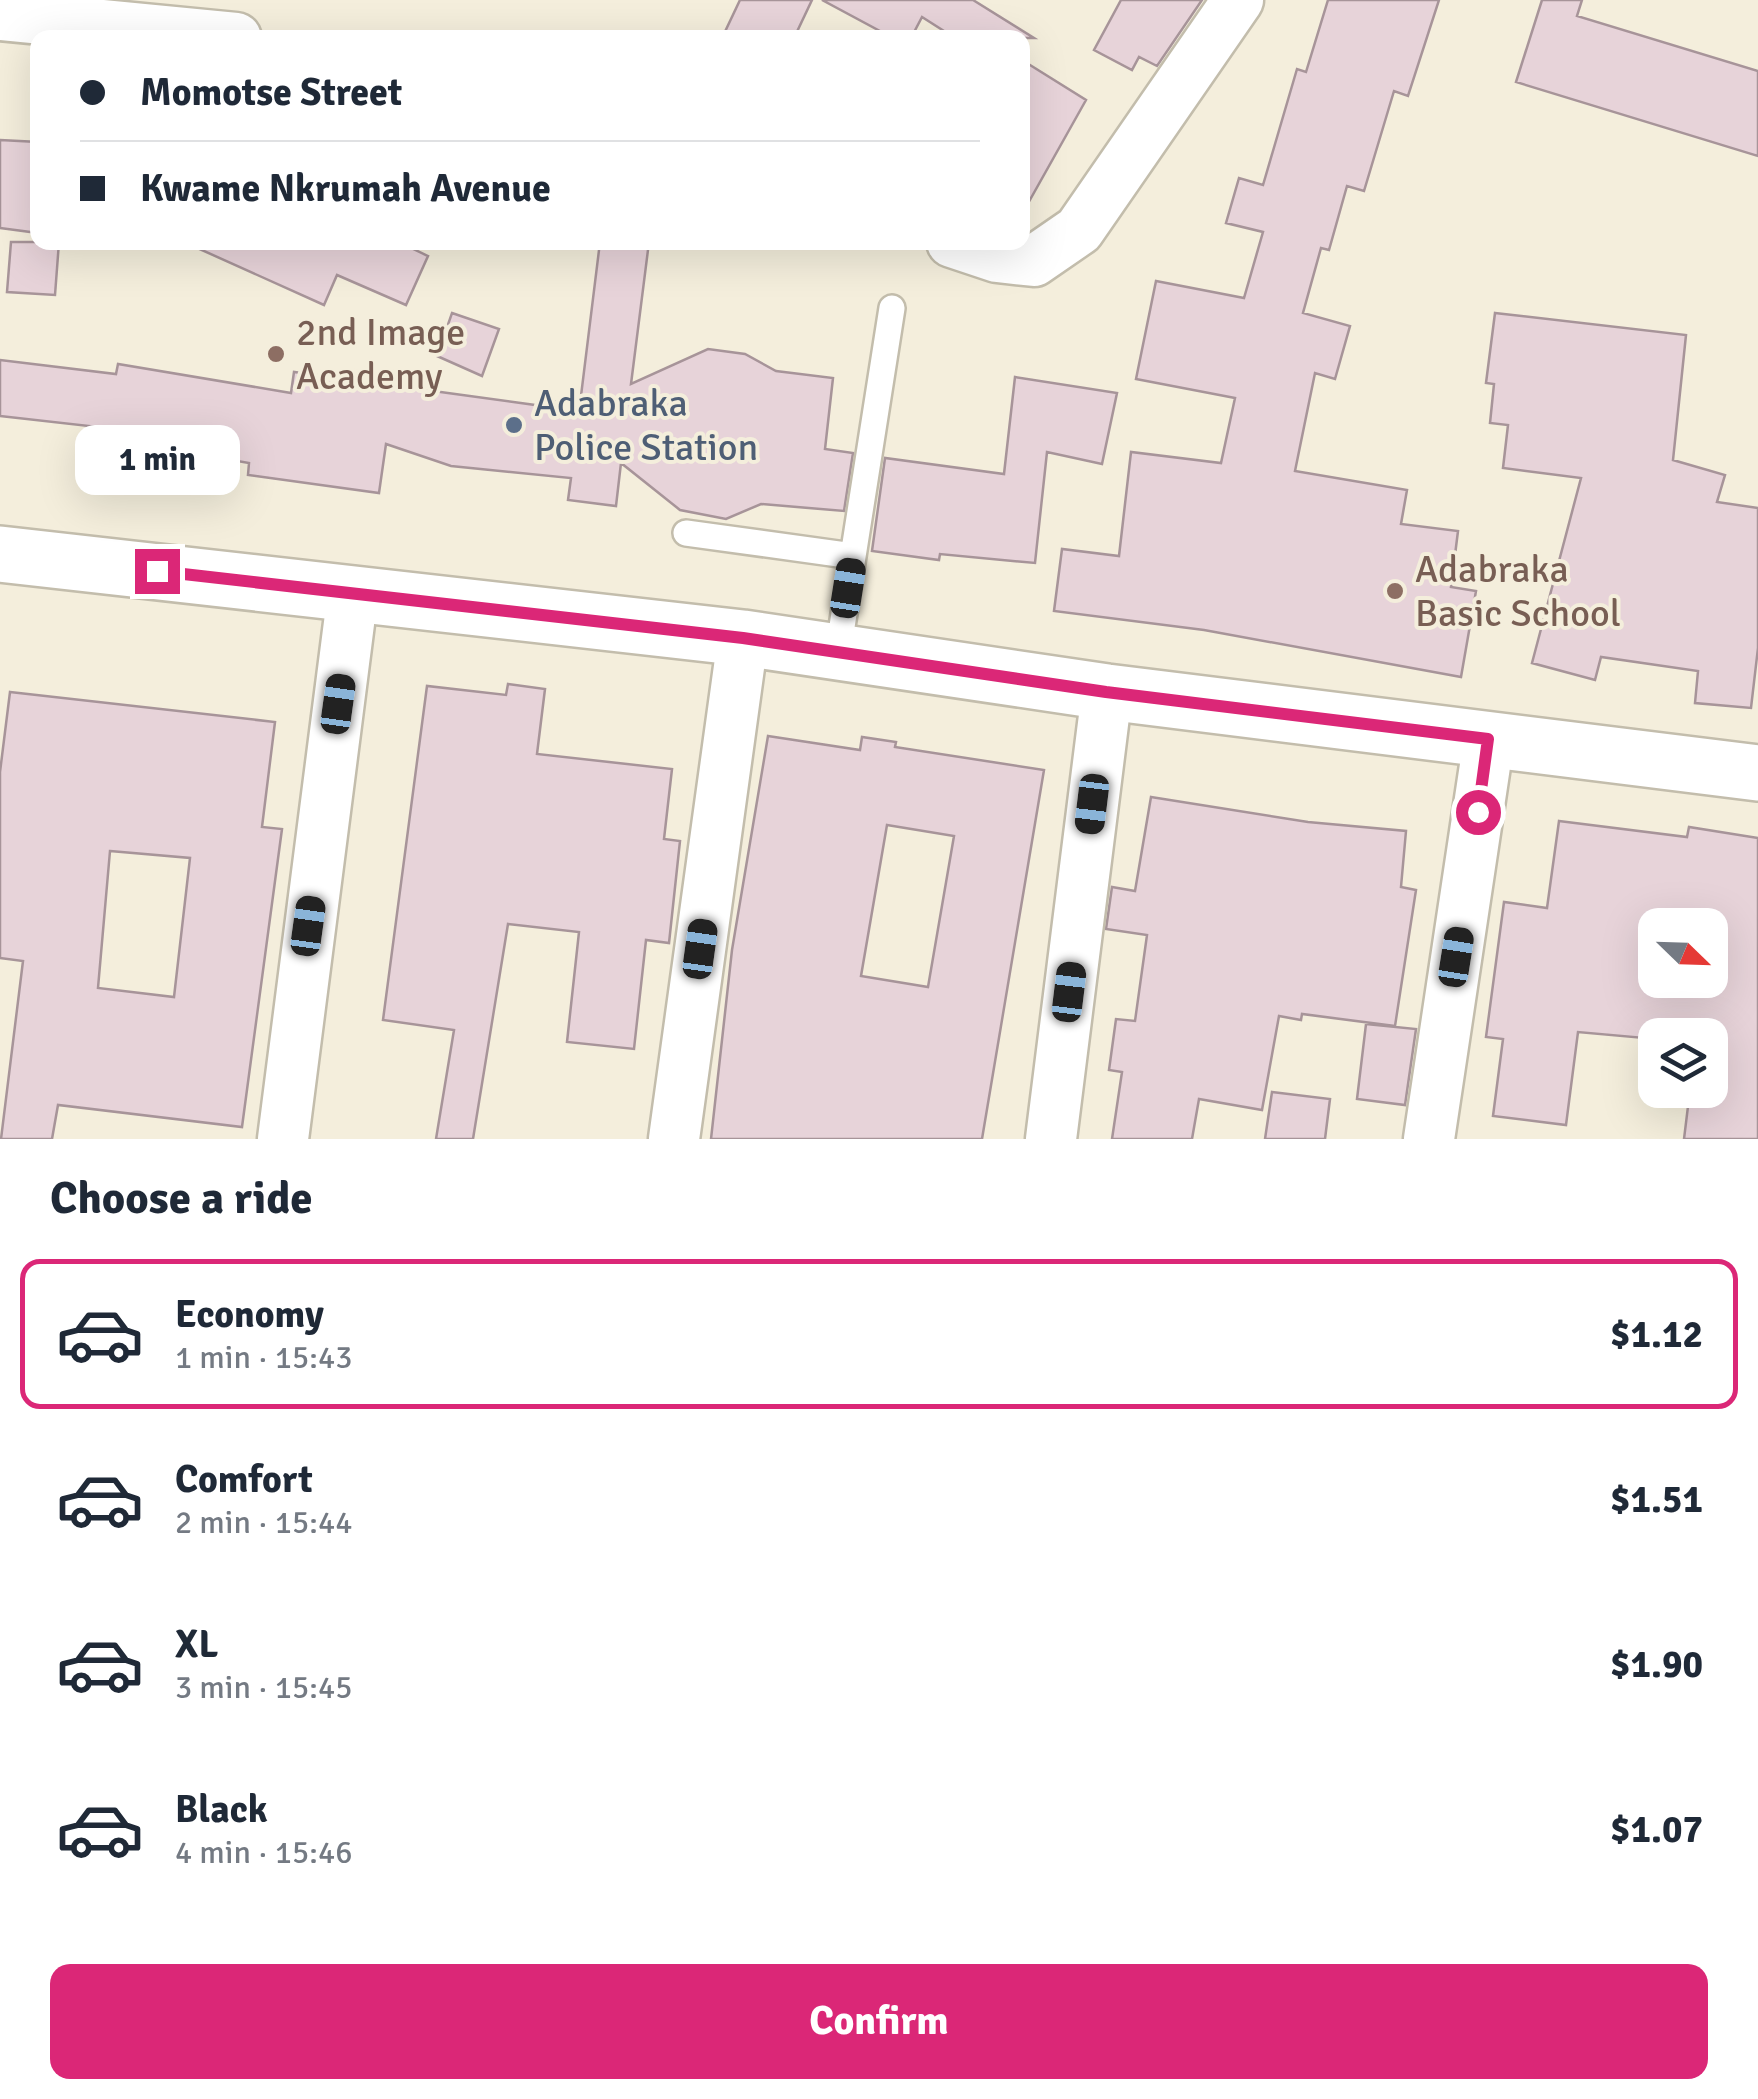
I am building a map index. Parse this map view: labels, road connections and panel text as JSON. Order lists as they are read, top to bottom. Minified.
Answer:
{"places":["2nd Image Academy","Adabraka Police Station","Adabraka Basic School"],"north":"bottom right","page":{"banner":["Momotse Street","Kwame Nkrumah Avenue"],"bubble":"1 min","heading":"Choose a ride","list":[{"name":"Economy","note":"1 min · 15:43","value":"$1.12"},{"name":"Comfort","note":"2 min · 15:44","value":"$1.51"},{"name":"XL","note":"3 min · 15:45","value":"$1.90"},{"name":"Black","note":"4 min · 15:46","value":"$1.07"}],"buttons":"Confirm"}}
